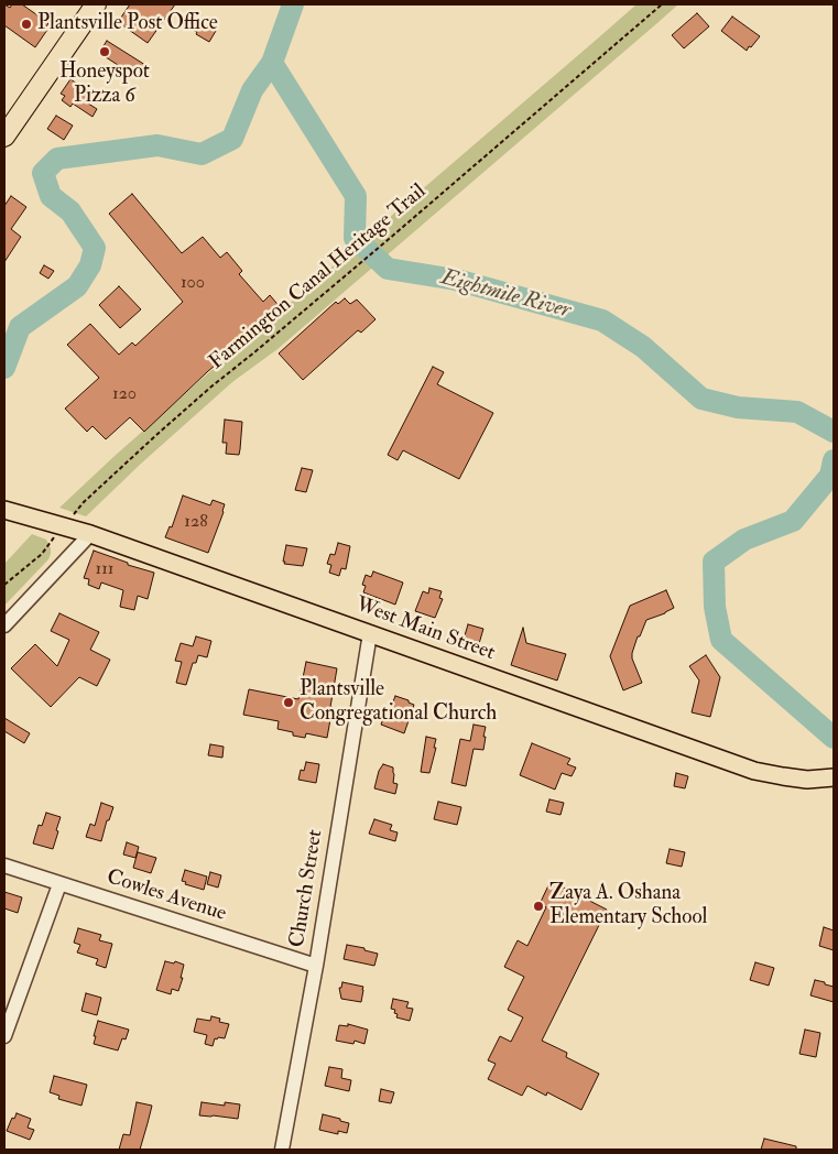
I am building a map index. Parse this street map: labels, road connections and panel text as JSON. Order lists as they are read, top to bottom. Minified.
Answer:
{"streets":{"main road":["West Main Street"],"street":["Church Street","Cowles Avenue"],"path":["Farmington Canal Heritage Trail"]},"crossings":[["Farmington Canal Heritage Trail","West Main Street"],["West Main Street","Church Street"],["Church Street","Cowles Avenue"]],"water":["Eightmile River"],"places":["Plantsville Post Office","Honeyspot Pizza 6","Plantsville Congregational Church","Zaya A. Oshana Elementary School"],"house_numbers":["100","120","128","111"]}
